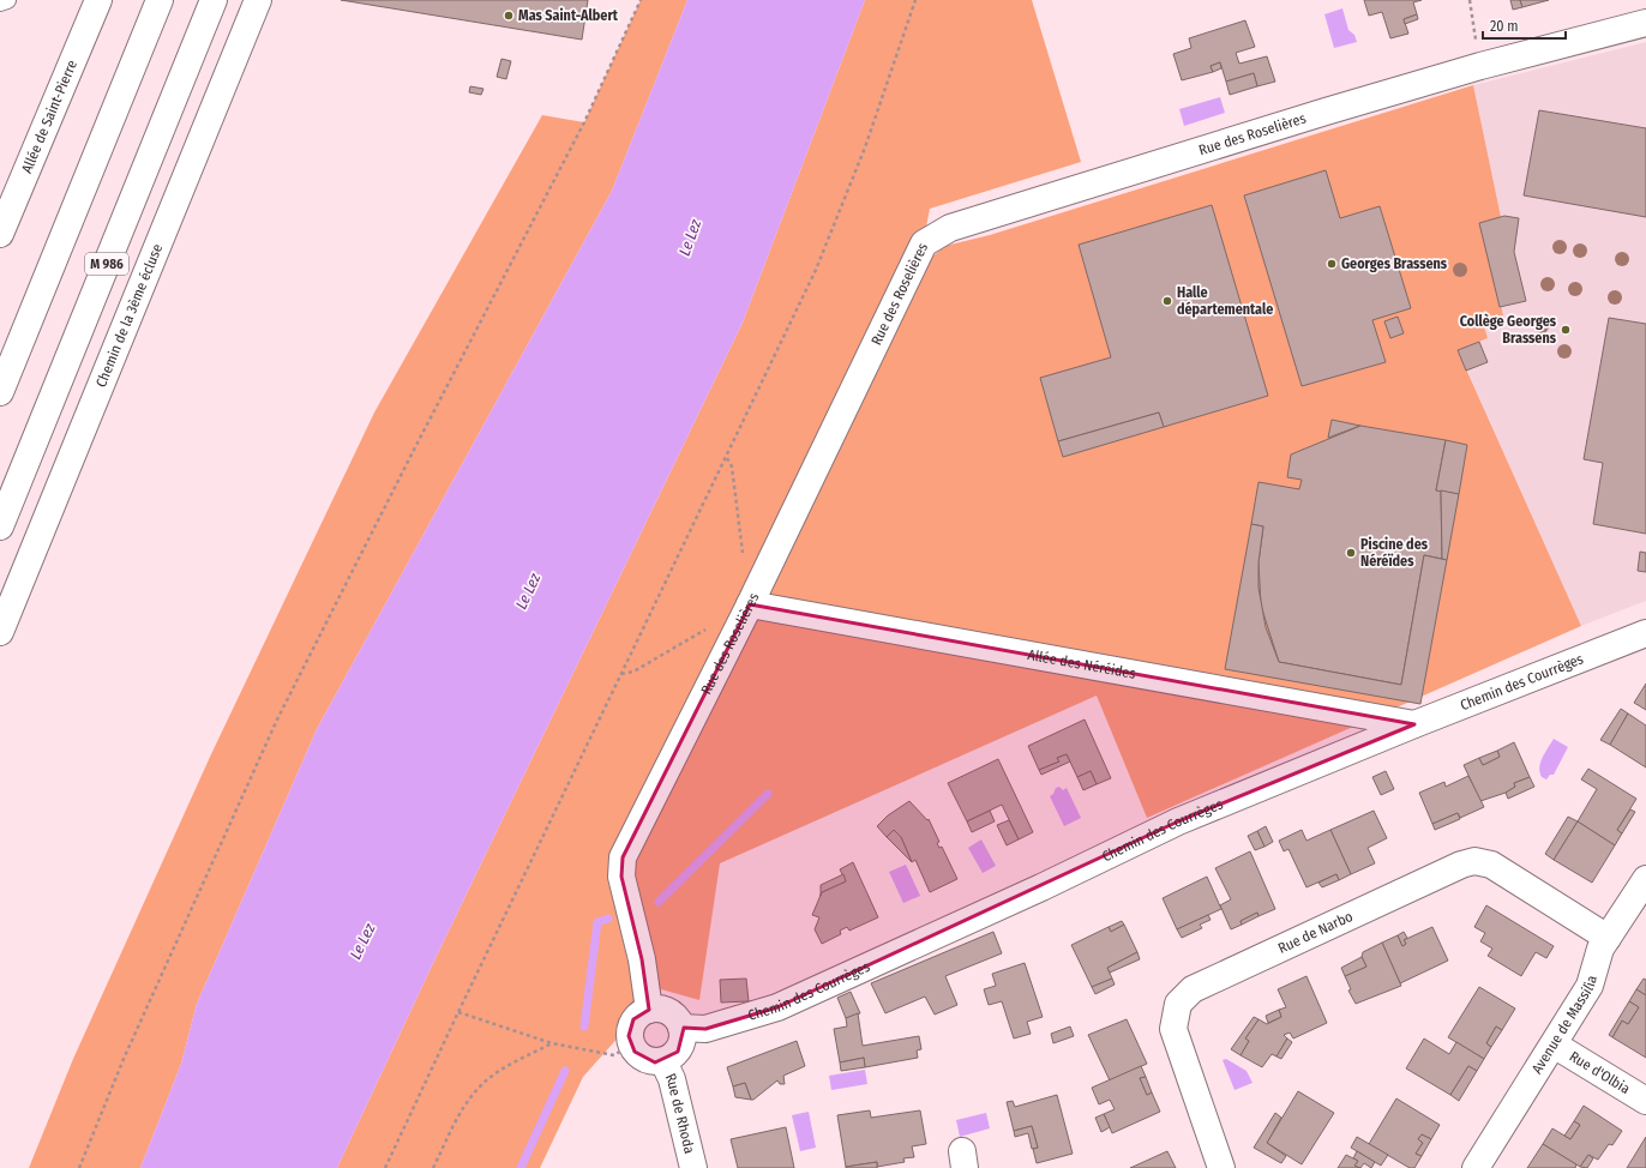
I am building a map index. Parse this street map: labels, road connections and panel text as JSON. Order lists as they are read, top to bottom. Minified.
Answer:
{"streets":{"street":["Allée de Saint-Pierre","Rue des Roselières","M 986","Chemin de la 3ème écluse","Allée des Néréides","Chemin des Courrèges","Rue de Narbo","Avenue de Massilia","Rue d'Olbia","Rue de Rhoda"]},"crossings":[["Rue des Roselières","Allée des Néréides"],["Rue des Roselières","Chemin des Courrèges"],["Rue des Roselières","Rue de Rhoda"],["Allée des Néréides","Chemin des Courrèges"],["Chemin des Courrèges","Rue de Rhoda"],["Rue de Narbo","Avenue de Massilia"],["Avenue de Massilia","Rue d'Olbia"]],"water":["Le Lez"],"places":["Mas Saint-Albert","Georges Brassens","Halle départementale","Collège Georges Brassens","Piscine des Néréïdes"],"scale_bar":"20 m"}
